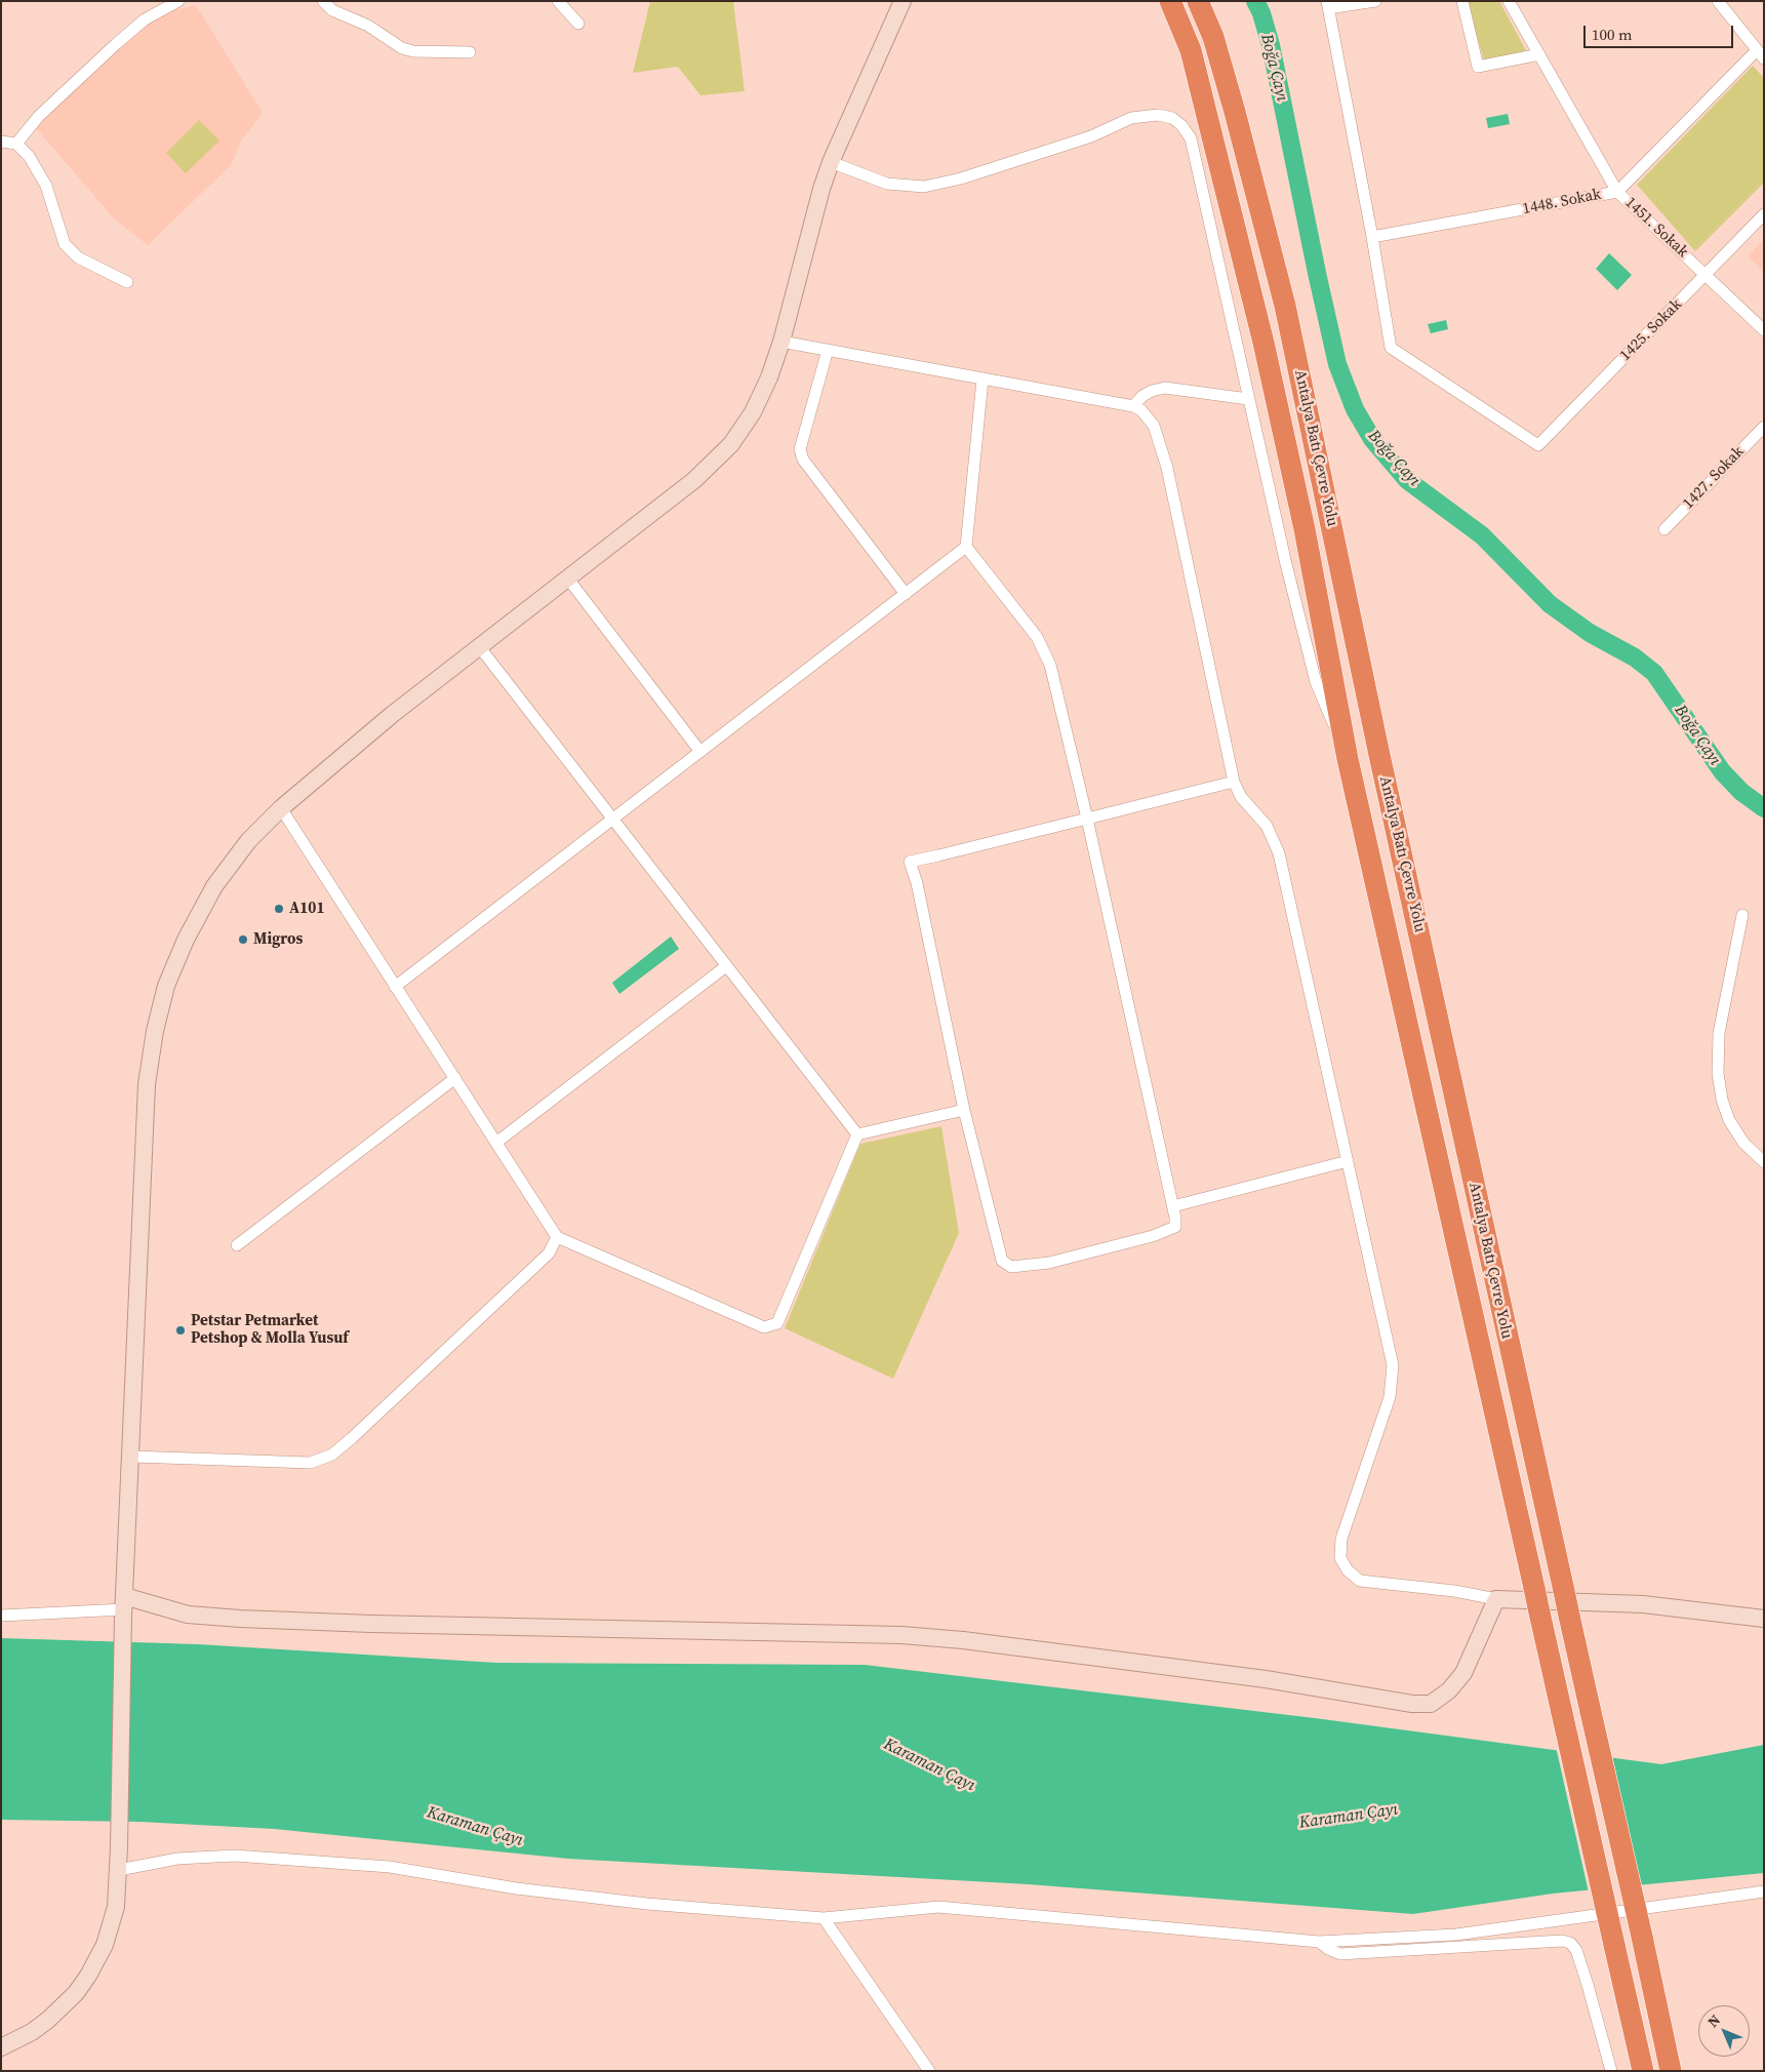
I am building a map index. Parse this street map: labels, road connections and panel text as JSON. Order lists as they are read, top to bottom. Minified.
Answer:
{"streets":{"highway":["Antalya Batı Çevre Yolu"],"street":["1448. Sokak","1451. Sokak","1425. Sokak","1427. Sokak"]},"crossings":[["1448. Sokak","1451. Sokak"],["1448. Sokak","1425. Sokak"],["1451. Sokak","1425. Sokak"]],"water":["Boğa Çayı","Karaman Çayı"],"places":["A101","Migros","Petstar Petmarket Petshop & Molla Yusuf"],"scale_bar":"100 m","north":"top left"}
